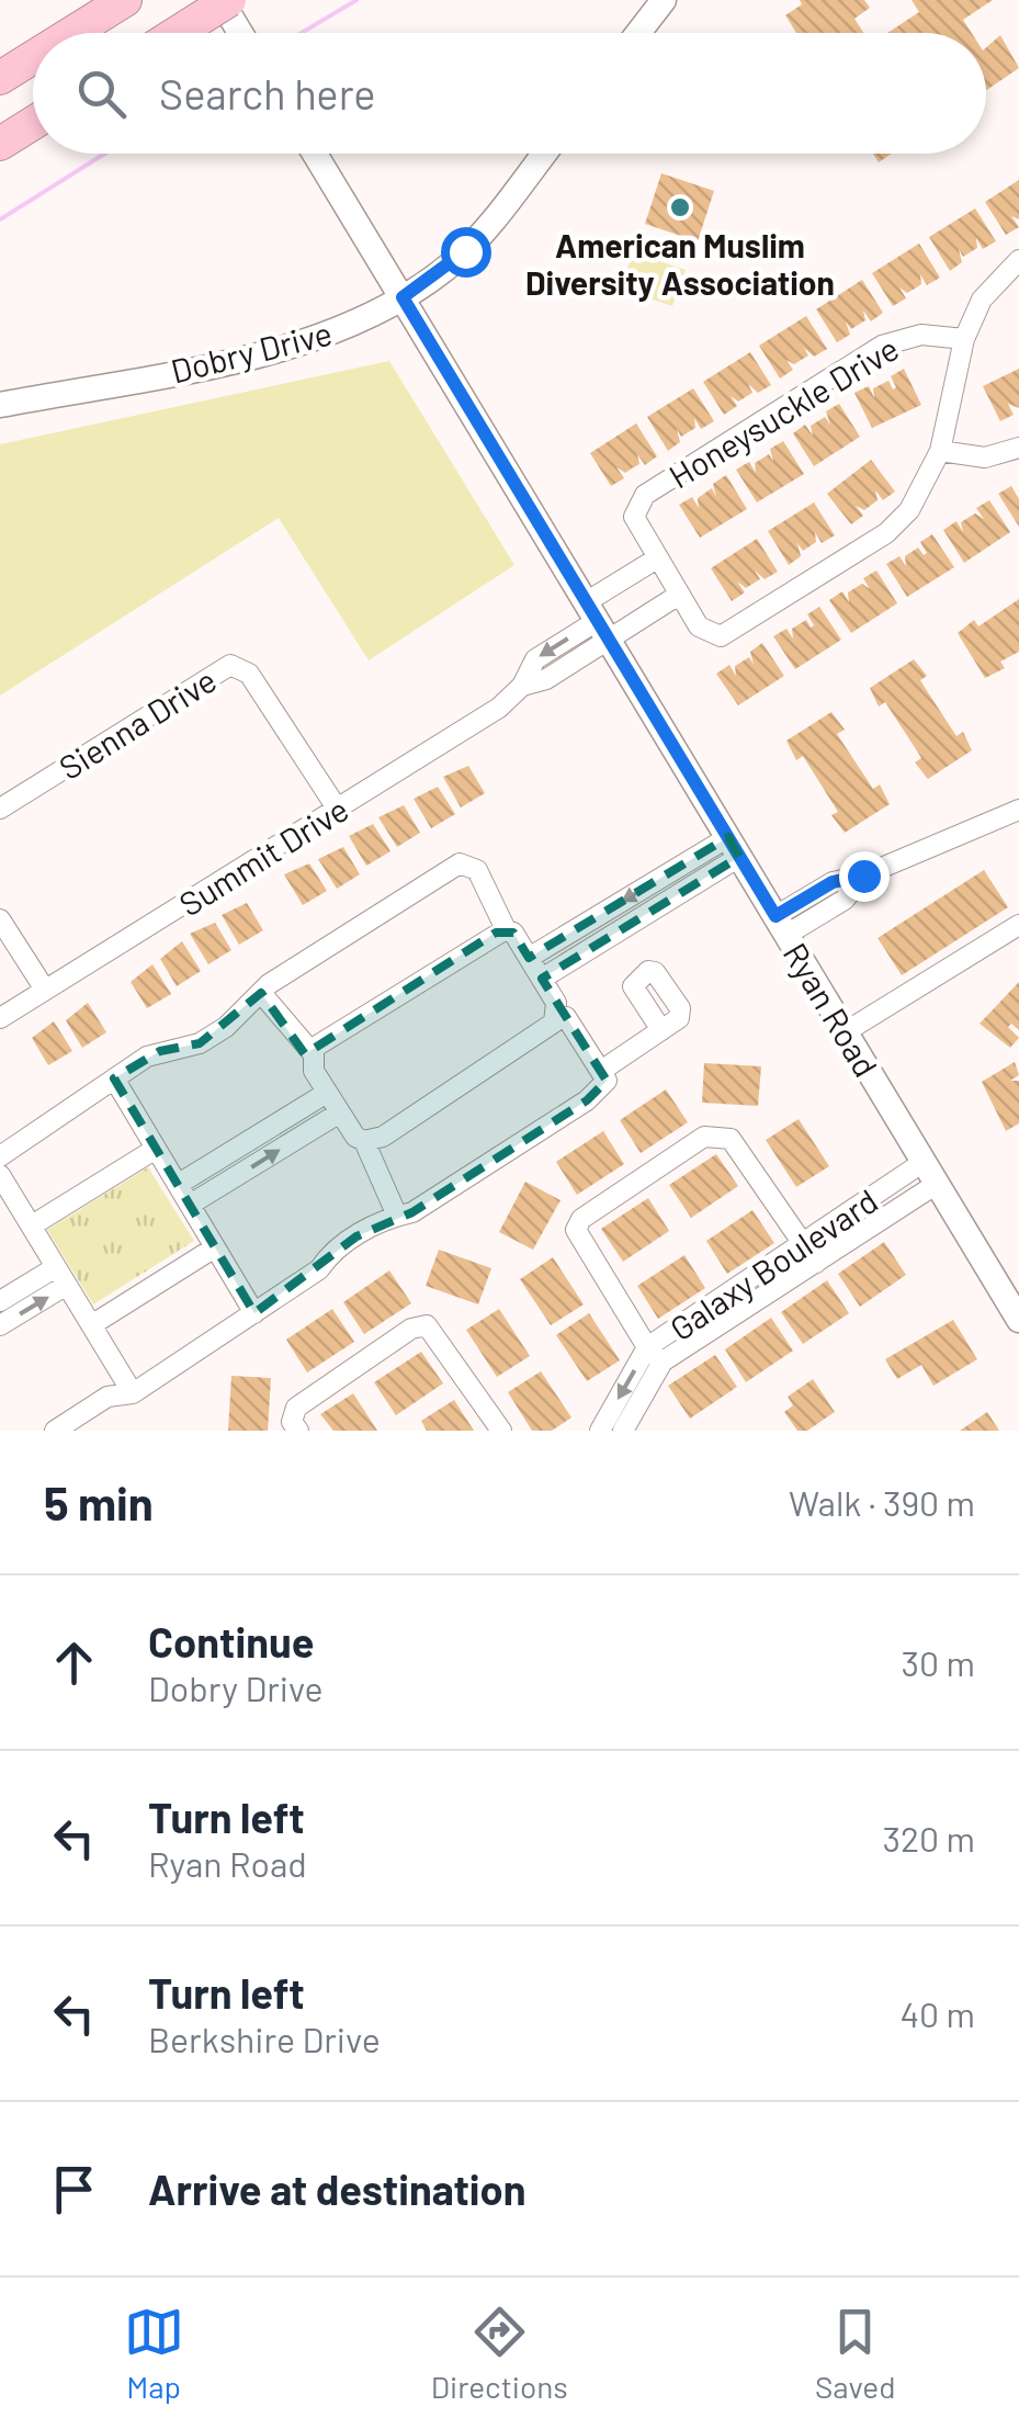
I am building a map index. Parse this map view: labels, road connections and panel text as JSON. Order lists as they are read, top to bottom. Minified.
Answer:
{"streets":{"main road":["Dobry Drive","Ryan Road"],"street":["Honeysuckle Drive","Sienna Drive","Summit Drive","Galaxy Boulevard"]},"crossings":[["Dobry Drive","Ryan Road"],["Sienna Drive","Summit Drive"],["Summit Drive","Ryan Road"],["Ryan Road","Galaxy Boulevard"]],"places":["American Muslim Diversity Association"],"page":{"search":"Search here","heading":["5 min","Walk · 390 m"],"list":[["Continue","Dobry Drive","30 m"],["Turn left","Ryan Road","320 m"],["Turn left","Berkshire Drive","40 m"],"Arrive at destination"],"nav":["Map","Directions","Saved"]}}
